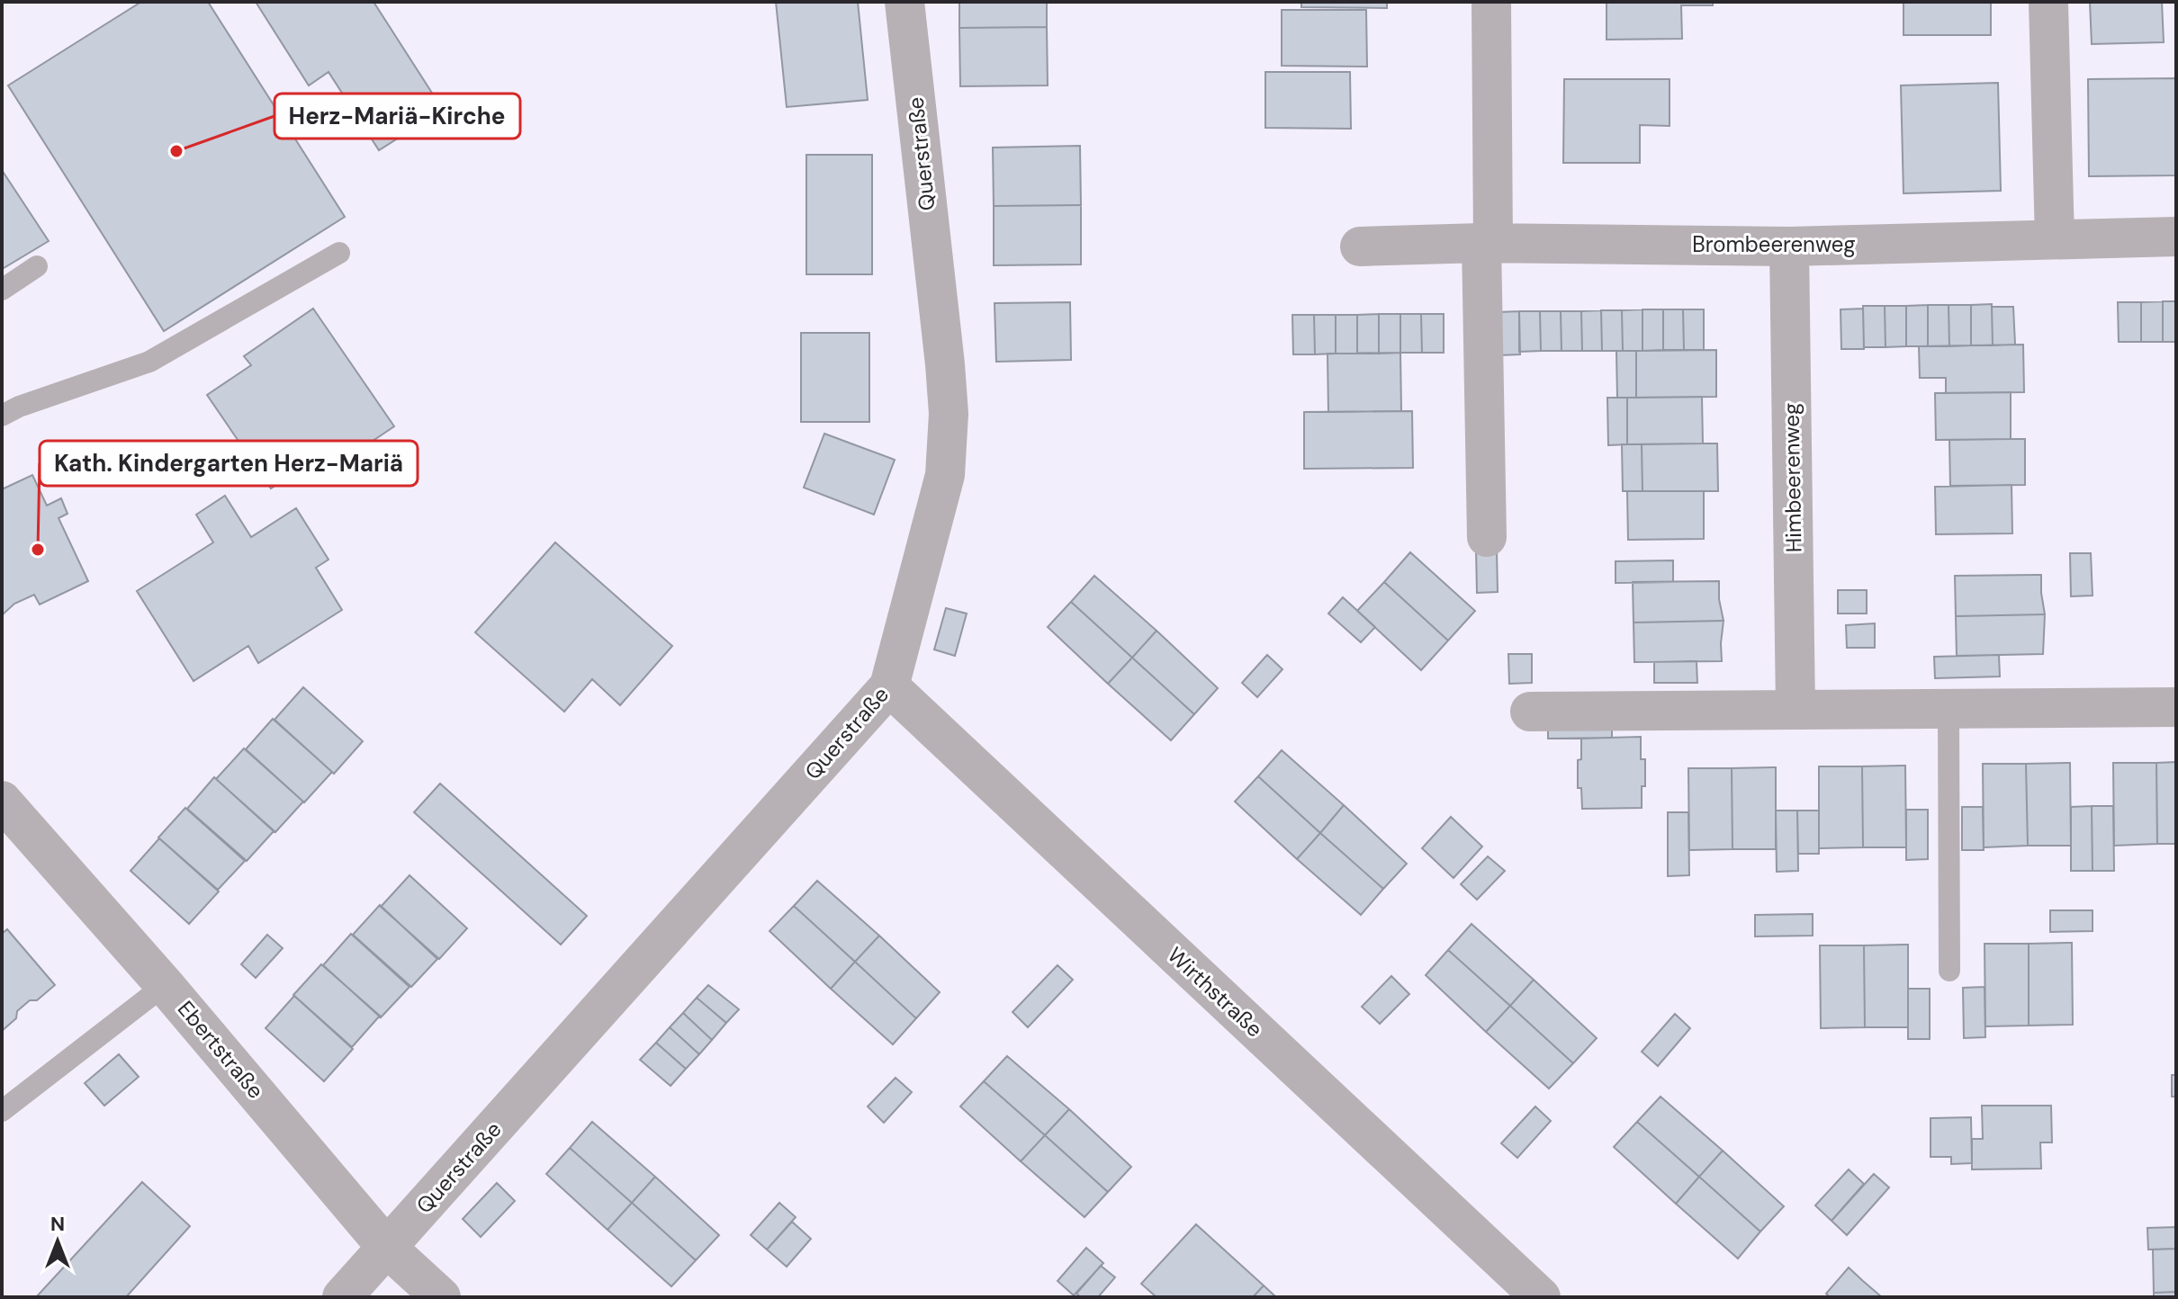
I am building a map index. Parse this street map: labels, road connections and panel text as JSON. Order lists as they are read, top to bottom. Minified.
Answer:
{"streets":{"street":["Querstraße","Brombeerenweg","Himbeerenweg","Wirthstraße","Ebertstraße"]},"crossings":[["Querstraße","Wirthstraße"],["Querstraße","Ebertstraße"],["Brombeerenweg","Himbeerenweg"]],"places":["Herz-Mariä-Kirche","Kath. Kindergarten Herz-Mariä"],"north":"top"}
